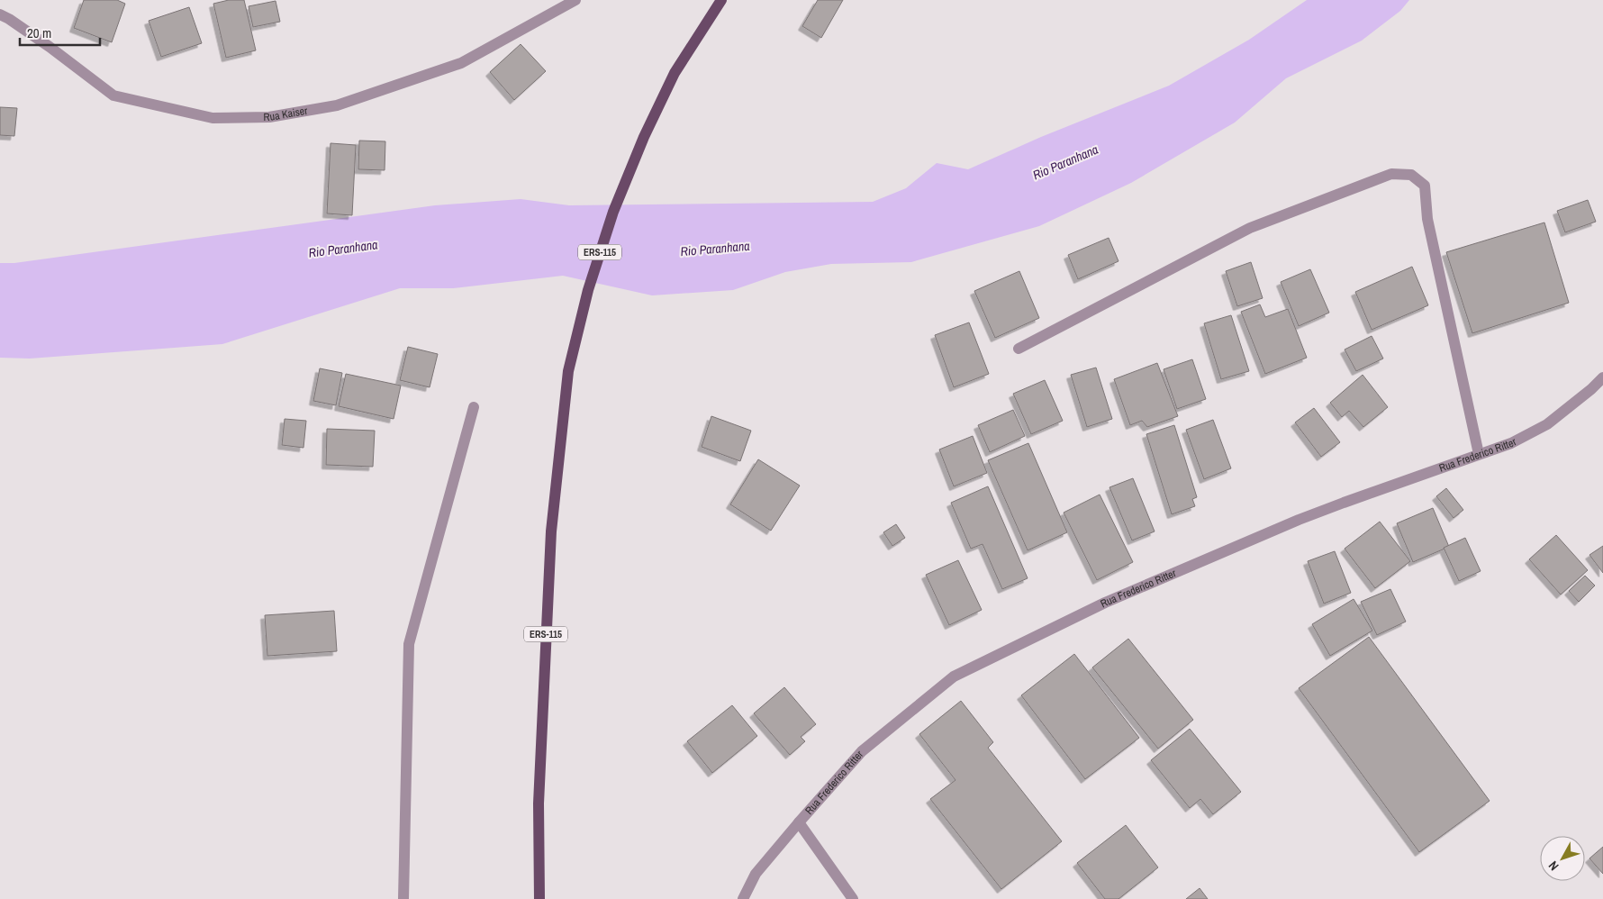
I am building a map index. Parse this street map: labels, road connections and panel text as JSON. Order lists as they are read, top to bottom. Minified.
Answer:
{"streets":{"main road":["ERS-115"],"street":["Rua Kaiser","Rua Frederico Ritter"]},"water":["Rio Paranhana"],"scale_bar":"20 m","north":"bottom left"}
